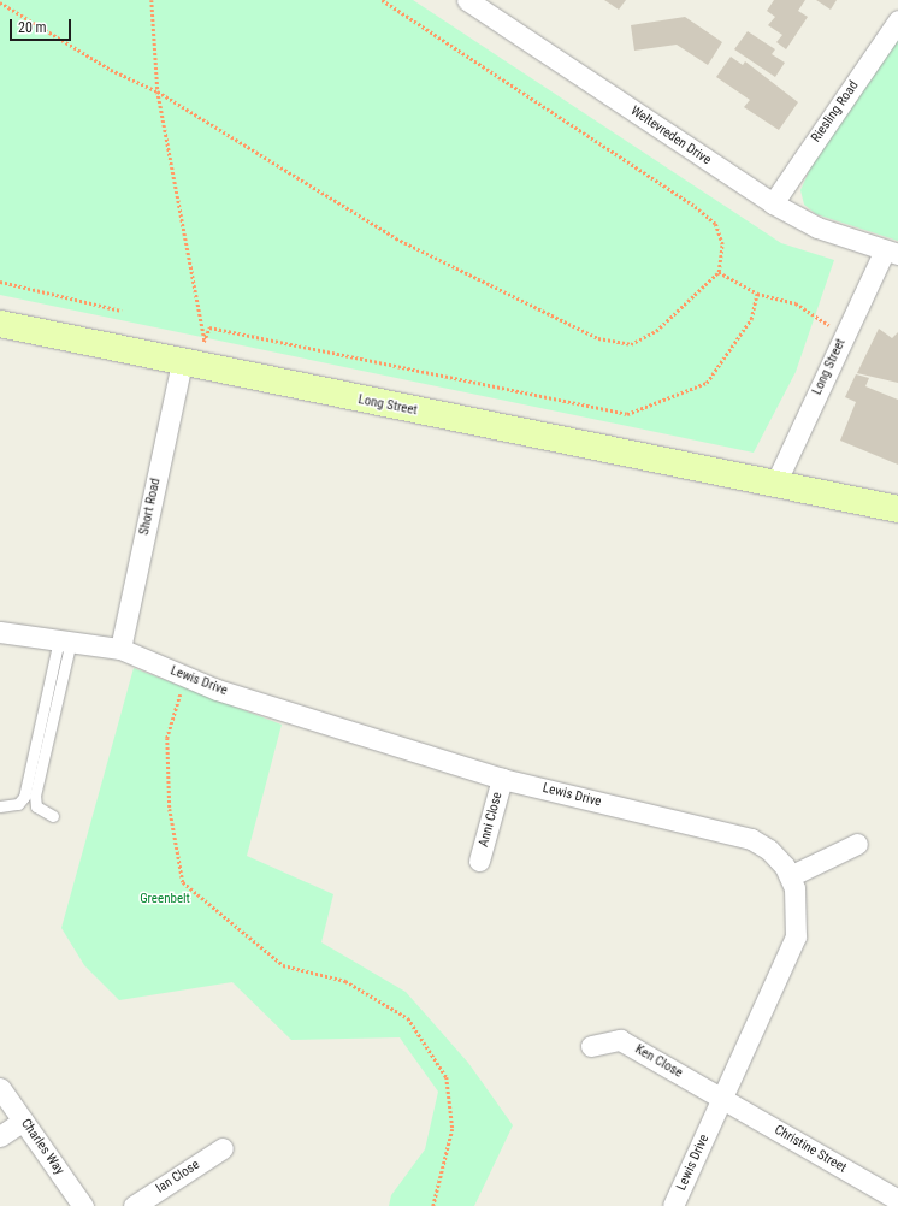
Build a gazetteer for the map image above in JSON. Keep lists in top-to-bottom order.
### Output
{
  "streets": {
    "street": [
      "Riesling Road",
      "Weltevreden Drive",
      "Long Street",
      "Short Road",
      "Lewis Drive",
      "Anni Close",
      "Ken Close",
      "Charles Way",
      "Christine Street",
      "Ian Close"
    ]
  },
  "crossings": [
    ["Riesling Road", "Weltevreden Drive"],
    ["Weltevreden Drive", "Long Street"],
    ["Long Street", "Short Road"],
    ["Short Road", "Lewis Drive"],
    ["Lewis Drive", "Anni Close"],
    ["Lewis Drive", "Ken Close"],
    ["Lewis Drive", "Christine Street"],
    ["Ken Close", "Christine Street"]
  ],
  "parks": ["Greenbelt"],
  "scale_bar": "20 m"
}
